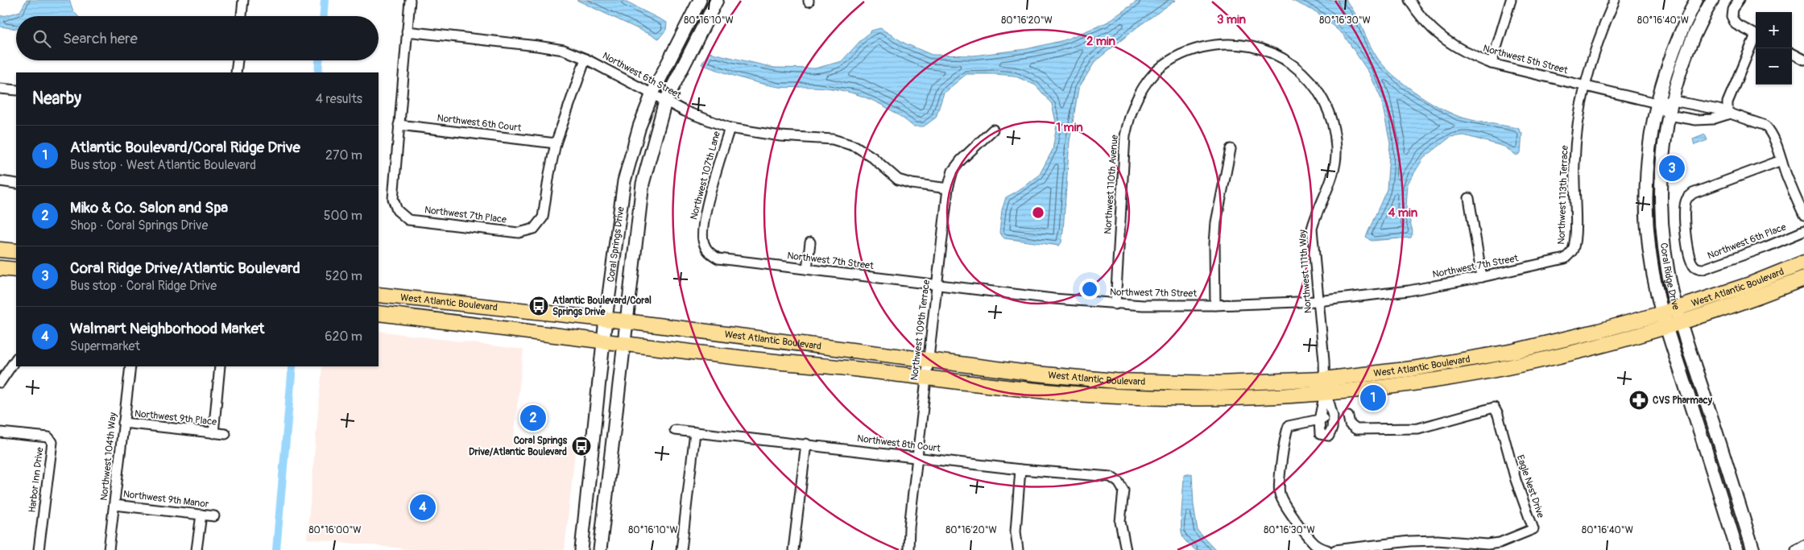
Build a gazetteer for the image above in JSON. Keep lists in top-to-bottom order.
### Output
{
  "streets": {
    "main road": ["Coral Springs Drive", "Coral Ridge Drive", "West Atlantic Boulevard"],
    "street": [
      "Northwest 5th Street",
      "Northwest 6th Street",
      "Northwest 6th Court",
      "Northwest 107th Lane",
      "Northwest 110th Avenue",
      "Northwest 113th Terrace",
      "Northwest 7th Place",
      "Northwest 6th Place",
      "Northwest 7th Street",
      "Northwest 111th Way",
      "Northwest 109th Terrace",
      "Northwest 9th Place",
      "Northwest 8th Court",
      "Northwest 104th Way",
      "Harbor Inn Drive",
      "Eagle Nest Drive",
      "Northwest 9th Manor"
    ]
  },
  "crossings": [
    ["Northwest 5th Street", "Northwest 113th Terrace"],
    ["Northwest 5th Street", "Northwest 6th Place"],
    ["Northwest 5th Street", "Coral Ridge Drive"],
    ["Northwest 6th Street", "Northwest 107th Lane"],
    ["Northwest 6th Street", "Coral Springs Drive"],
    ["Northwest 6th Street", "Northwest 109th Terrace"],
    ["Northwest 6th Court", "Northwest 7th Place"],
    ["Northwest 107th Lane", "Northwest 7th Street"],
    ["Northwest 110th Avenue", "Northwest 7th Street"],
    ["Northwest 110th Avenue", "Northwest 111th Way"],
    ["Northwest 113th Terrace", "Northwest 7th Street"],
    ["Coral Springs Drive", "West Atlantic Boulevard"],
    ["Northwest 7th Street", "Northwest 111th Way"],
    ["Northwest 7th Street", "Northwest 109th Terrace"],
    ["Northwest 111th Way", "West Atlantic Boulevard"],
    ["Coral Ridge Drive", "West Atlantic Boulevard"],
    ["West Atlantic Boulevard", "Northwest 109th Terrace"],
    ["Northwest 109th Terrace", "Northwest 8th Court"],
    ["Northwest 9th Place", "Northwest 104th Way"],
    ["Northwest 104th Way", "Northwest 9th Manor"]
  ],
  "places": {
    "bus stop": ["Atlantic Boulevard/Coral Springs Drive", "Coral Springs Drive/Atlantic Boulevard"],
    "pharmacy": ["CVS Pharmacy"]
  },
  "page": {
    "map_buttons": ["+", "−"],
    "search": "Search here",
    "heading": ["Nearby", "4 results"],
    "list": [
      {
        "mark": "1",
        "name": "Atlantic Boulevard/Coral Ridge Drive",
        "note": "Bus stop · West Atlantic Boulevard",
        "value": "270 m"
      },
      {
        "mark": "2",
        "name": "Miko & Co. Salon and Spa",
        "note": "Shop · Coral Springs Drive",
        "value": "500 m"
      },
      {
        "mark": "3",
        "name": "Coral Ridge Drive/Atlantic Boulevard",
        "note": "Bus stop · Coral Ridge Drive",
        "value": "520 m"
      },
      {
        "mark": "4",
        "name": "Walmart Neighborhood Market",
        "note": "Supermarket",
        "value": "620 m"
      }
    ],
    "pins": [
      "3",
      "1",
      "2",
      "4"
    ]
  },
  "coordinates": [
    "80°16'10\"W",
    "80°16'20\"W",
    "80°16'30\"W",
    "80°16'40\"W",
    "80°16'00\"W"
  ],
  "rings": [
    "3 min",
    "2 min",
    "1 min",
    "4 min"
  ]
}
